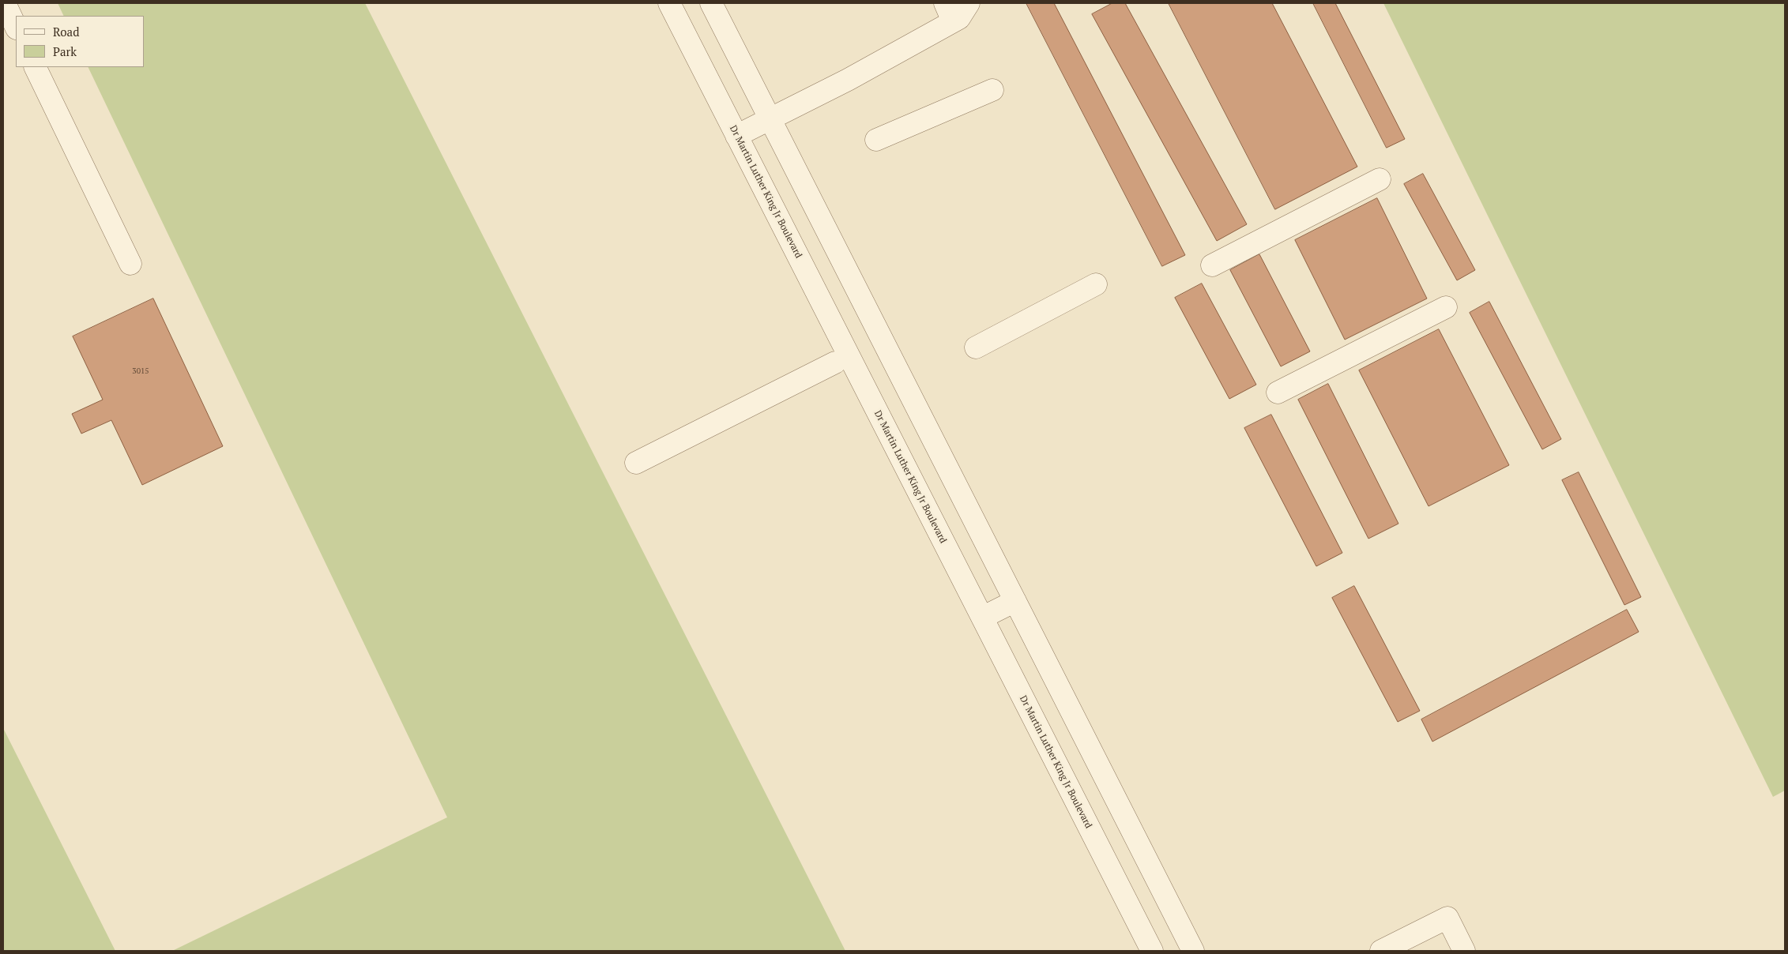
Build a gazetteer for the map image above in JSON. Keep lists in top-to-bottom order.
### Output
{
  "streets": {
    "street": ["Dr Martin Luther King Jr Boulevard"]
  },
  "house_numbers": ["3015"],
  "legend": ["Road", "Park"]
}
